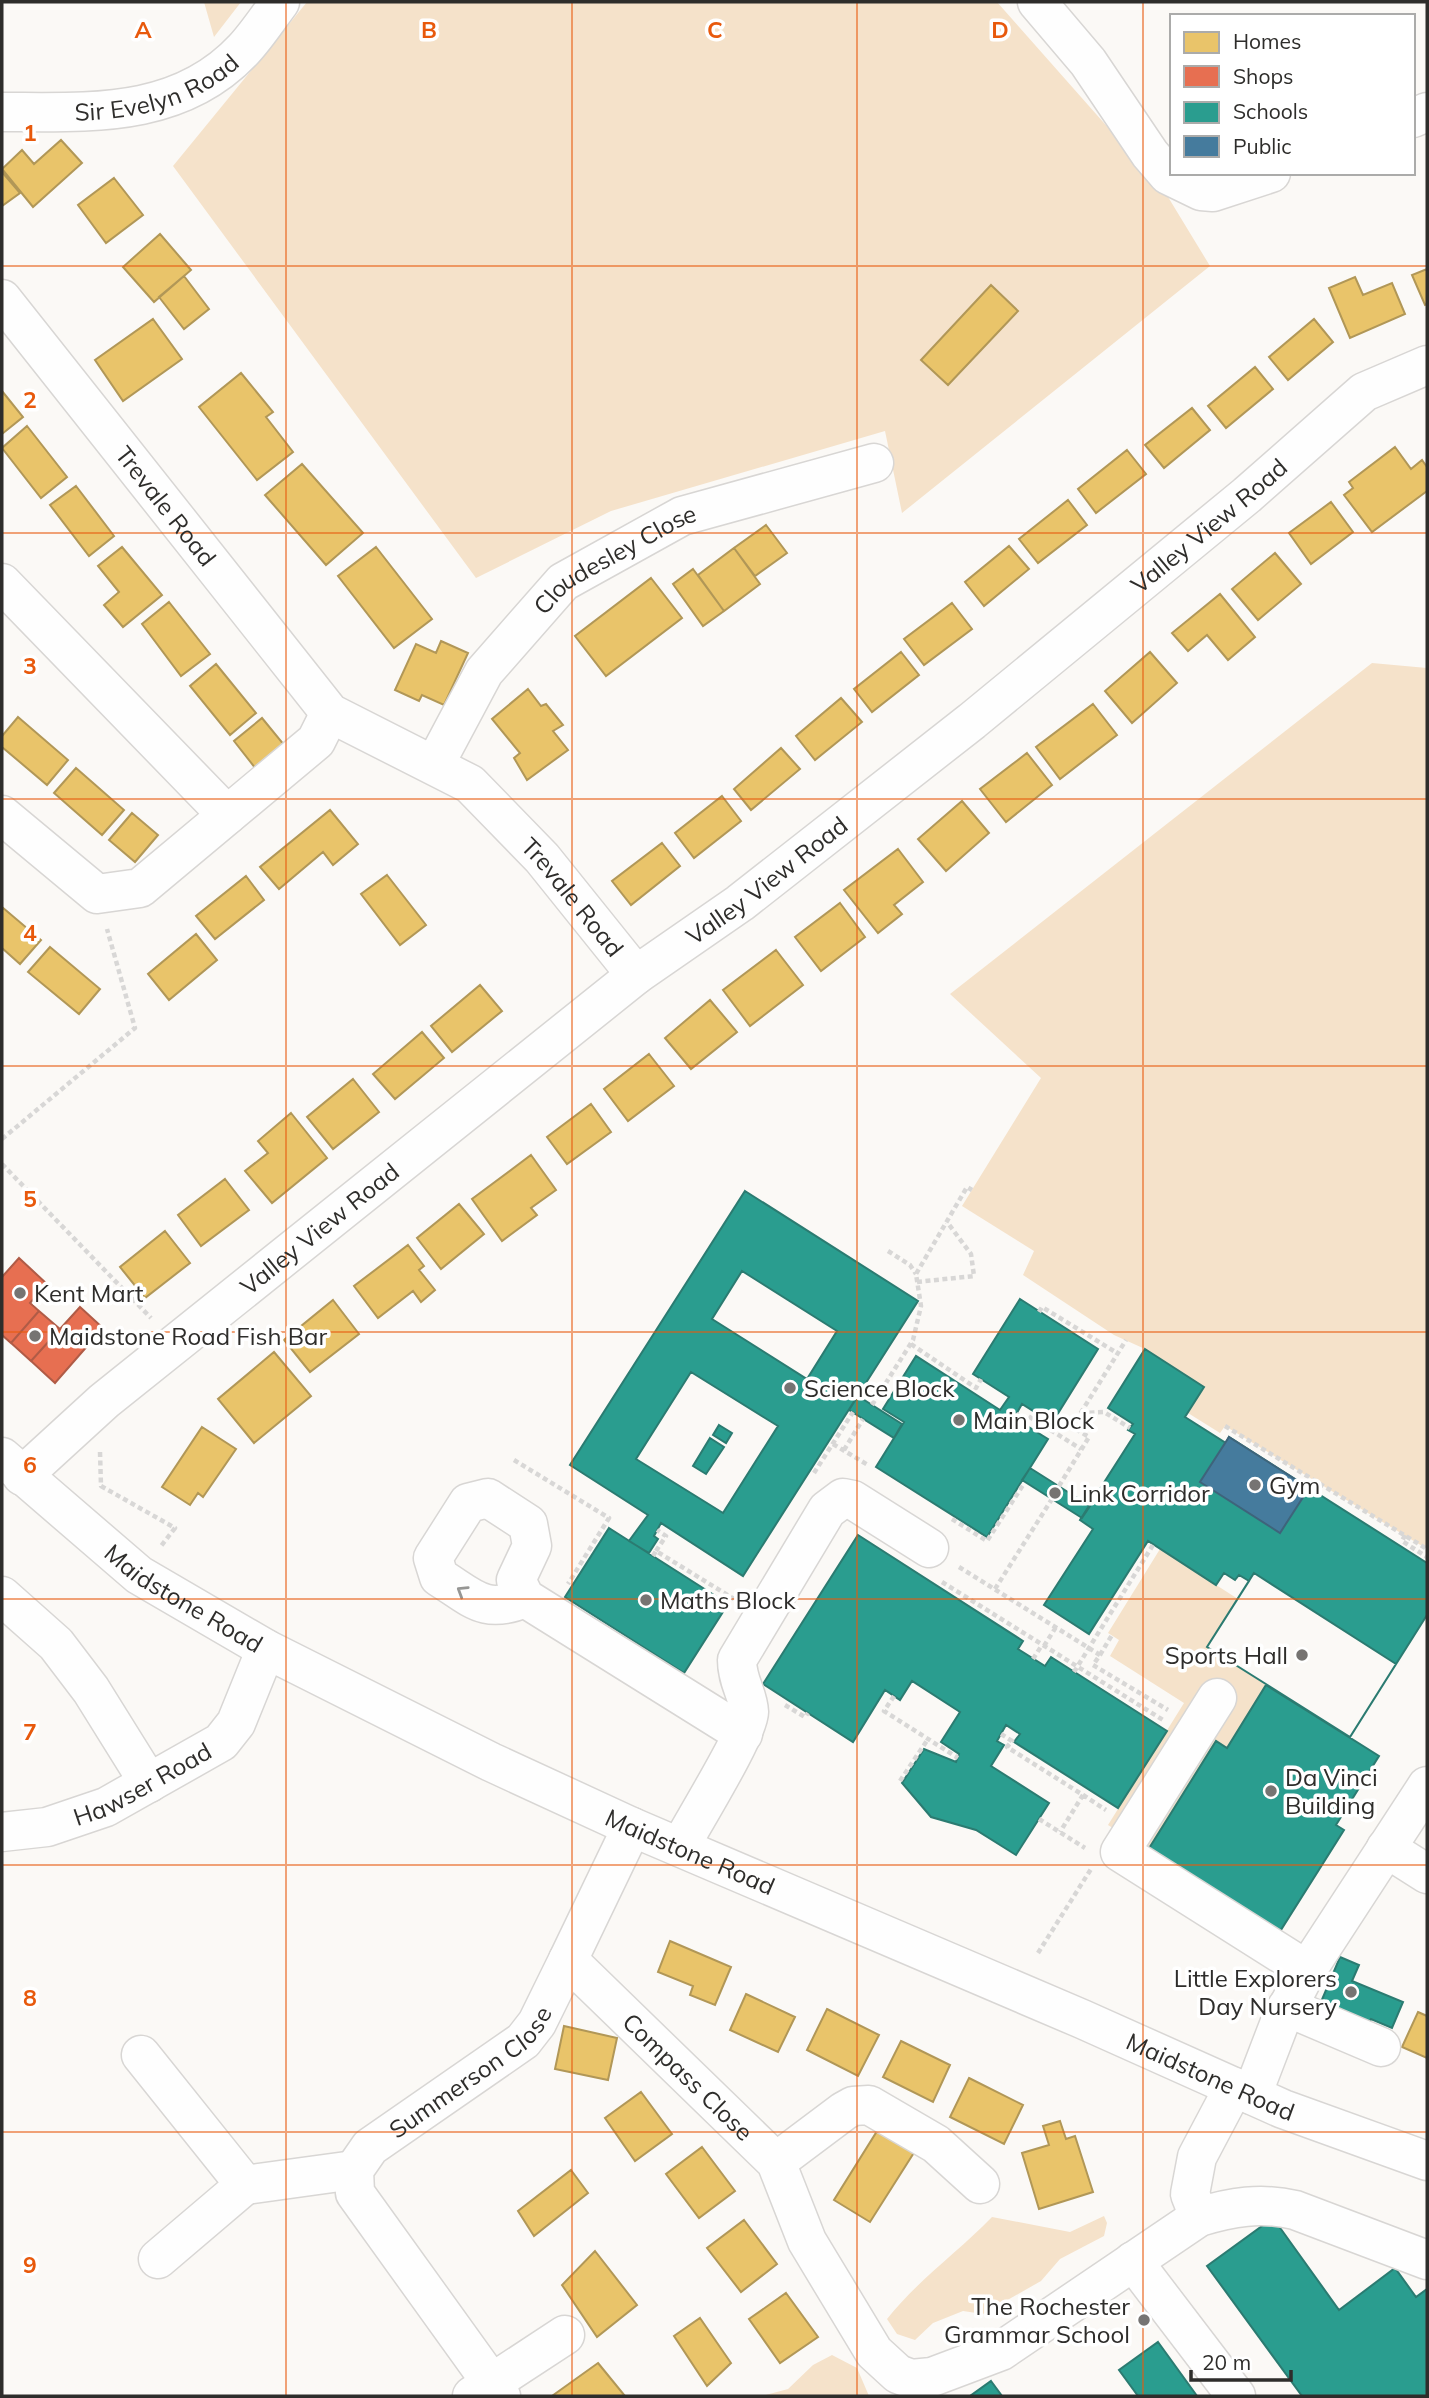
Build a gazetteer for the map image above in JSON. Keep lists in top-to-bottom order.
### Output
{
  "streets": {
    "street": [
      "Sir Evelyn Road",
      "Trevale Road",
      "Valley View Road",
      "Cloudesley Close",
      "Maidstone Road",
      "Hawser Road",
      "Summerson Close",
      "Compass Close"
    ]
  },
  "crossings": [
    ["Trevale Road", "Valley View Road"],
    ["Trevale Road", "Cloudesley Close"],
    ["Valley View Road", "Maidstone Road"],
    ["Maidstone Road", "Hawser Road"],
    ["Summerson Close", "Compass Close"]
  ],
  "places": [
    "Kent Mart",
    "Maidstone Road Fish Bar",
    "Science Block",
    "Main Block",
    "Gym",
    "Link Corridor",
    "Maths Block",
    "Sports Hall",
    "Da Vinci Building",
    "Little Explorers Day Nursery",
    "The Rochester Grammar School"
  ],
  "legend": [
    "Homes",
    "Shops",
    "Schools",
    "Public"
  ],
  "scale_bar": "20 m",
  "grid": {
    "columns": [
      "A",
      "B",
      "C",
      "D"
    ],
    "rows": [
      "1",
      "2",
      "3",
      "4",
      "5",
      "6",
      "7",
      "8",
      "9"
    ]
  }
}
